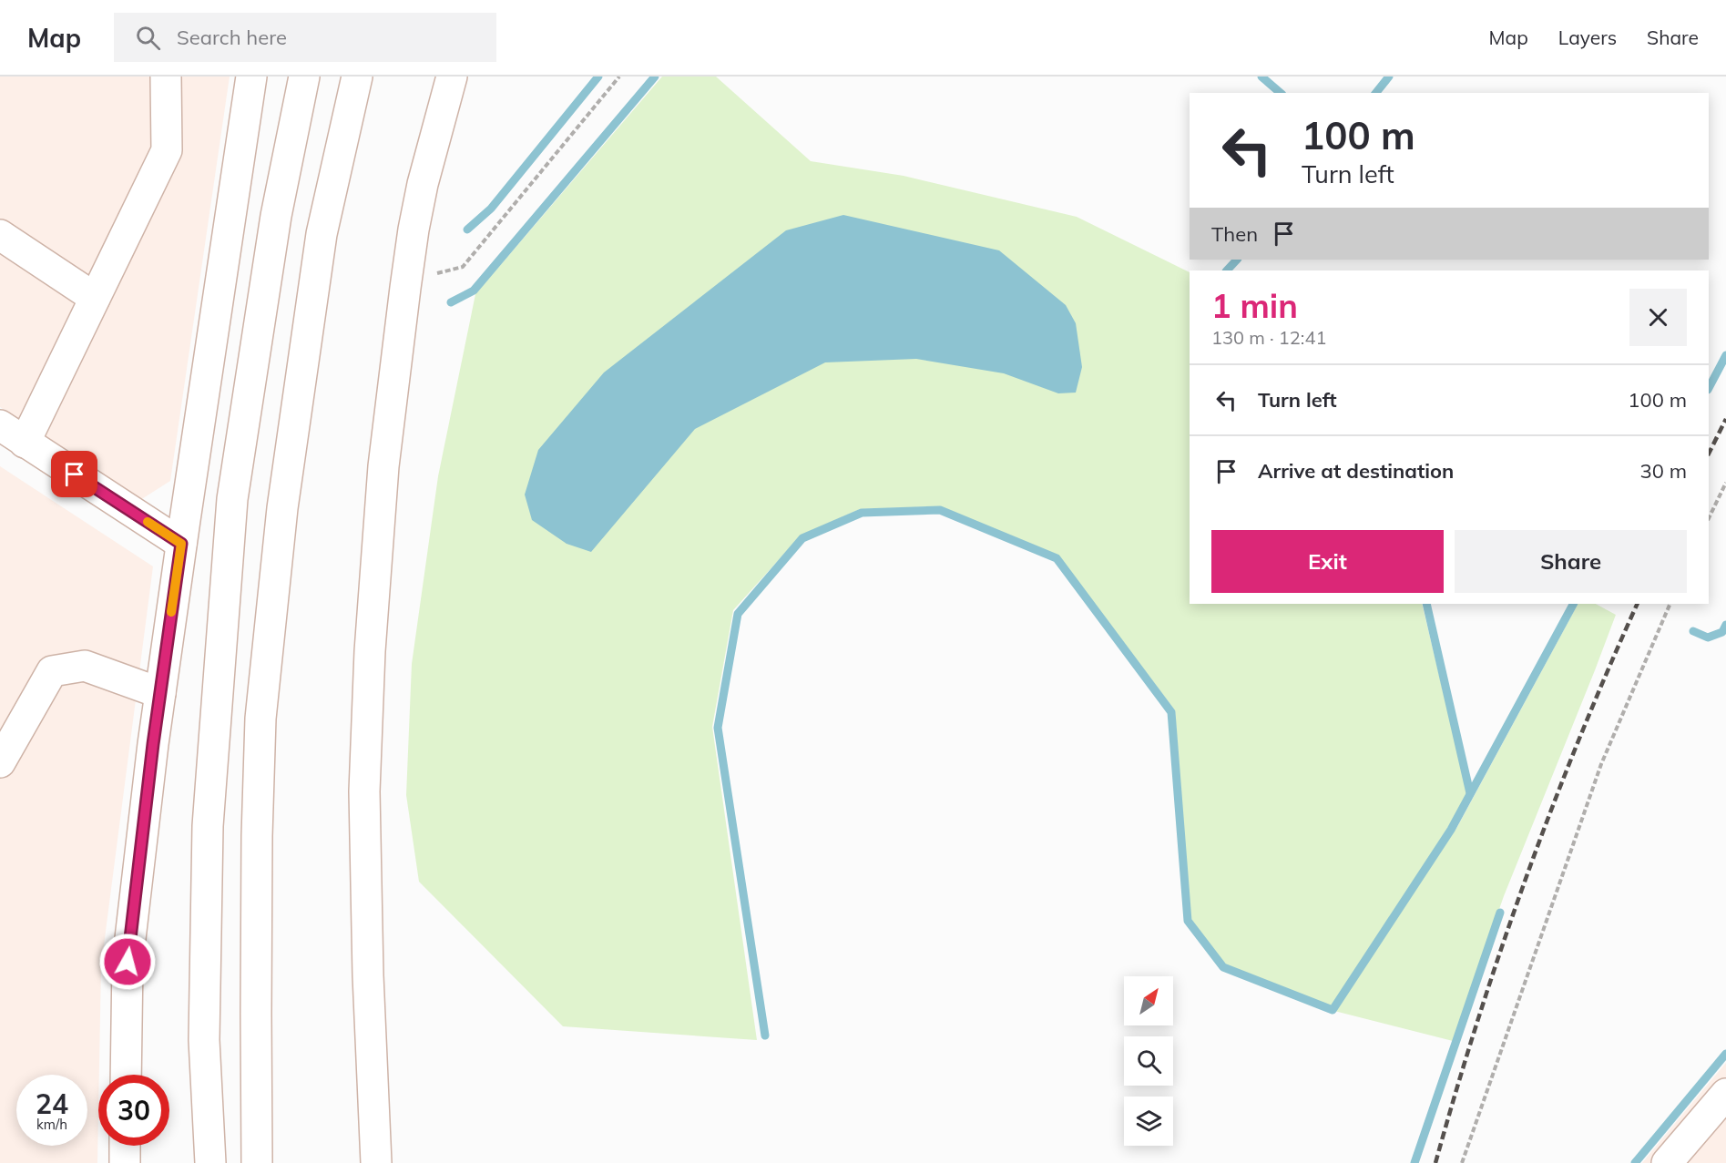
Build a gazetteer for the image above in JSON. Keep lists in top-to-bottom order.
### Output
{
  "north": "top right",
  "page": {
    "header": "Map",
    "search": "Search here",
    "nav": ["Map", "Layers", "Share"],
    "turn": ["100 m", "Turn left"],
    "then": "Then",
    "heading": ["1 min", "130 m · 12:41"],
    "list": [
      {
        "name": "Turn left",
        "value": "100 m"
      },
      {
        "name": "Arrive at destination",
        "value": "30 m"
      }
    ],
    "buttons": ["Exit", "Share"],
    "speed": "24 km/h",
    "limit": "30"
  }
}
